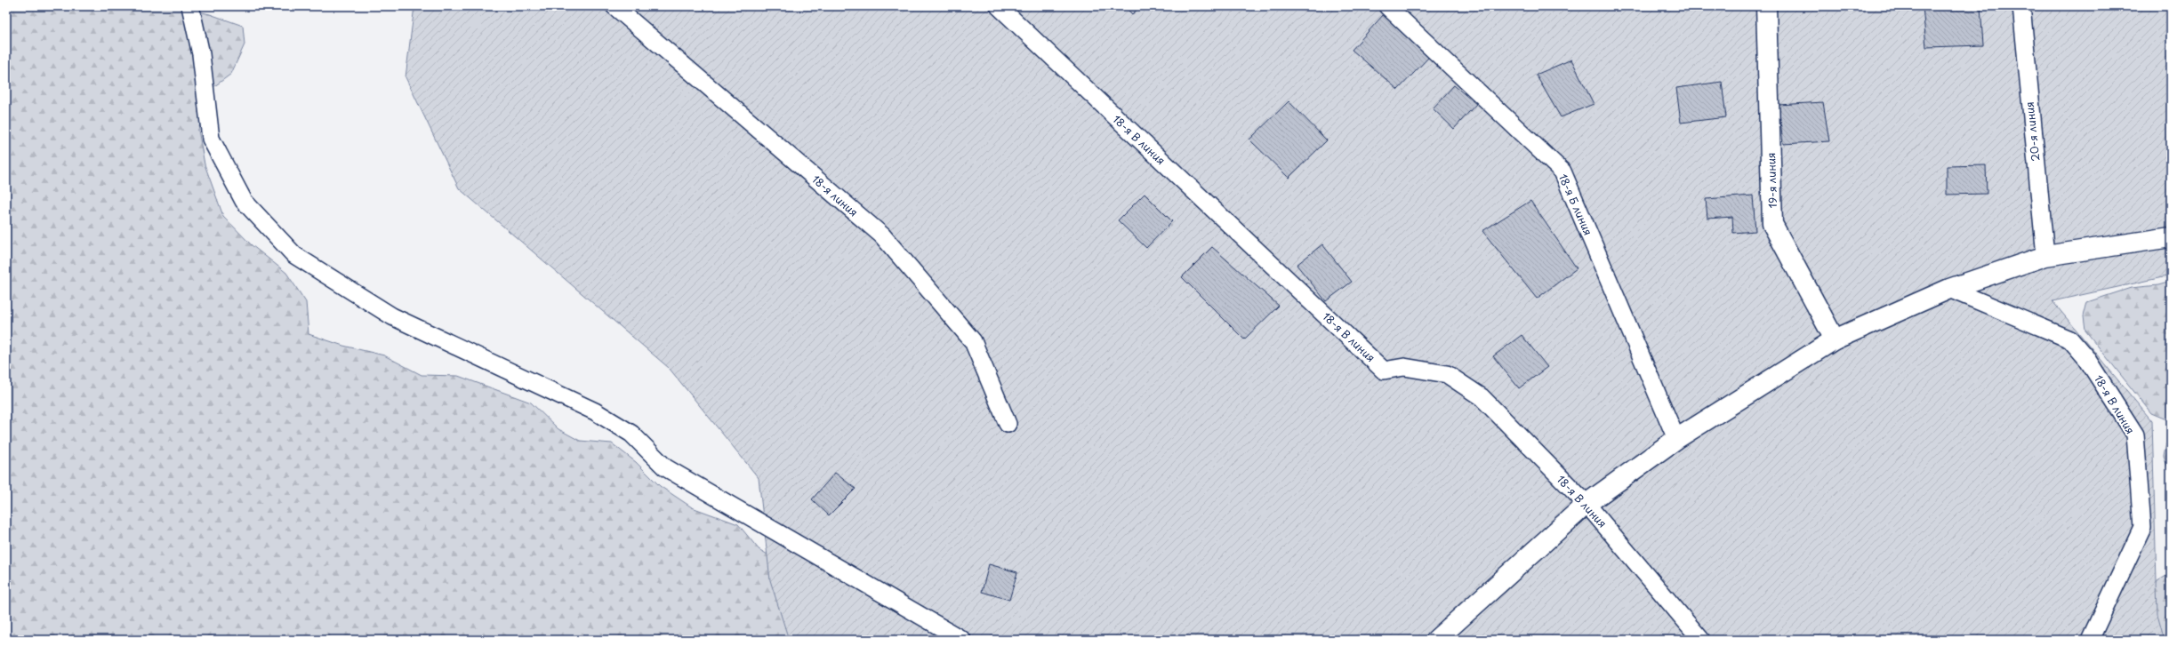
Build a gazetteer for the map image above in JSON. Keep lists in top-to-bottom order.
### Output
{
  "streets": {
    "street": ["19-я линия"],
    "lane": [
      "20-я линия",
      "18-я В линия",
      "18-я линия",
      "18-я Б линия"
    ]
  }
}
